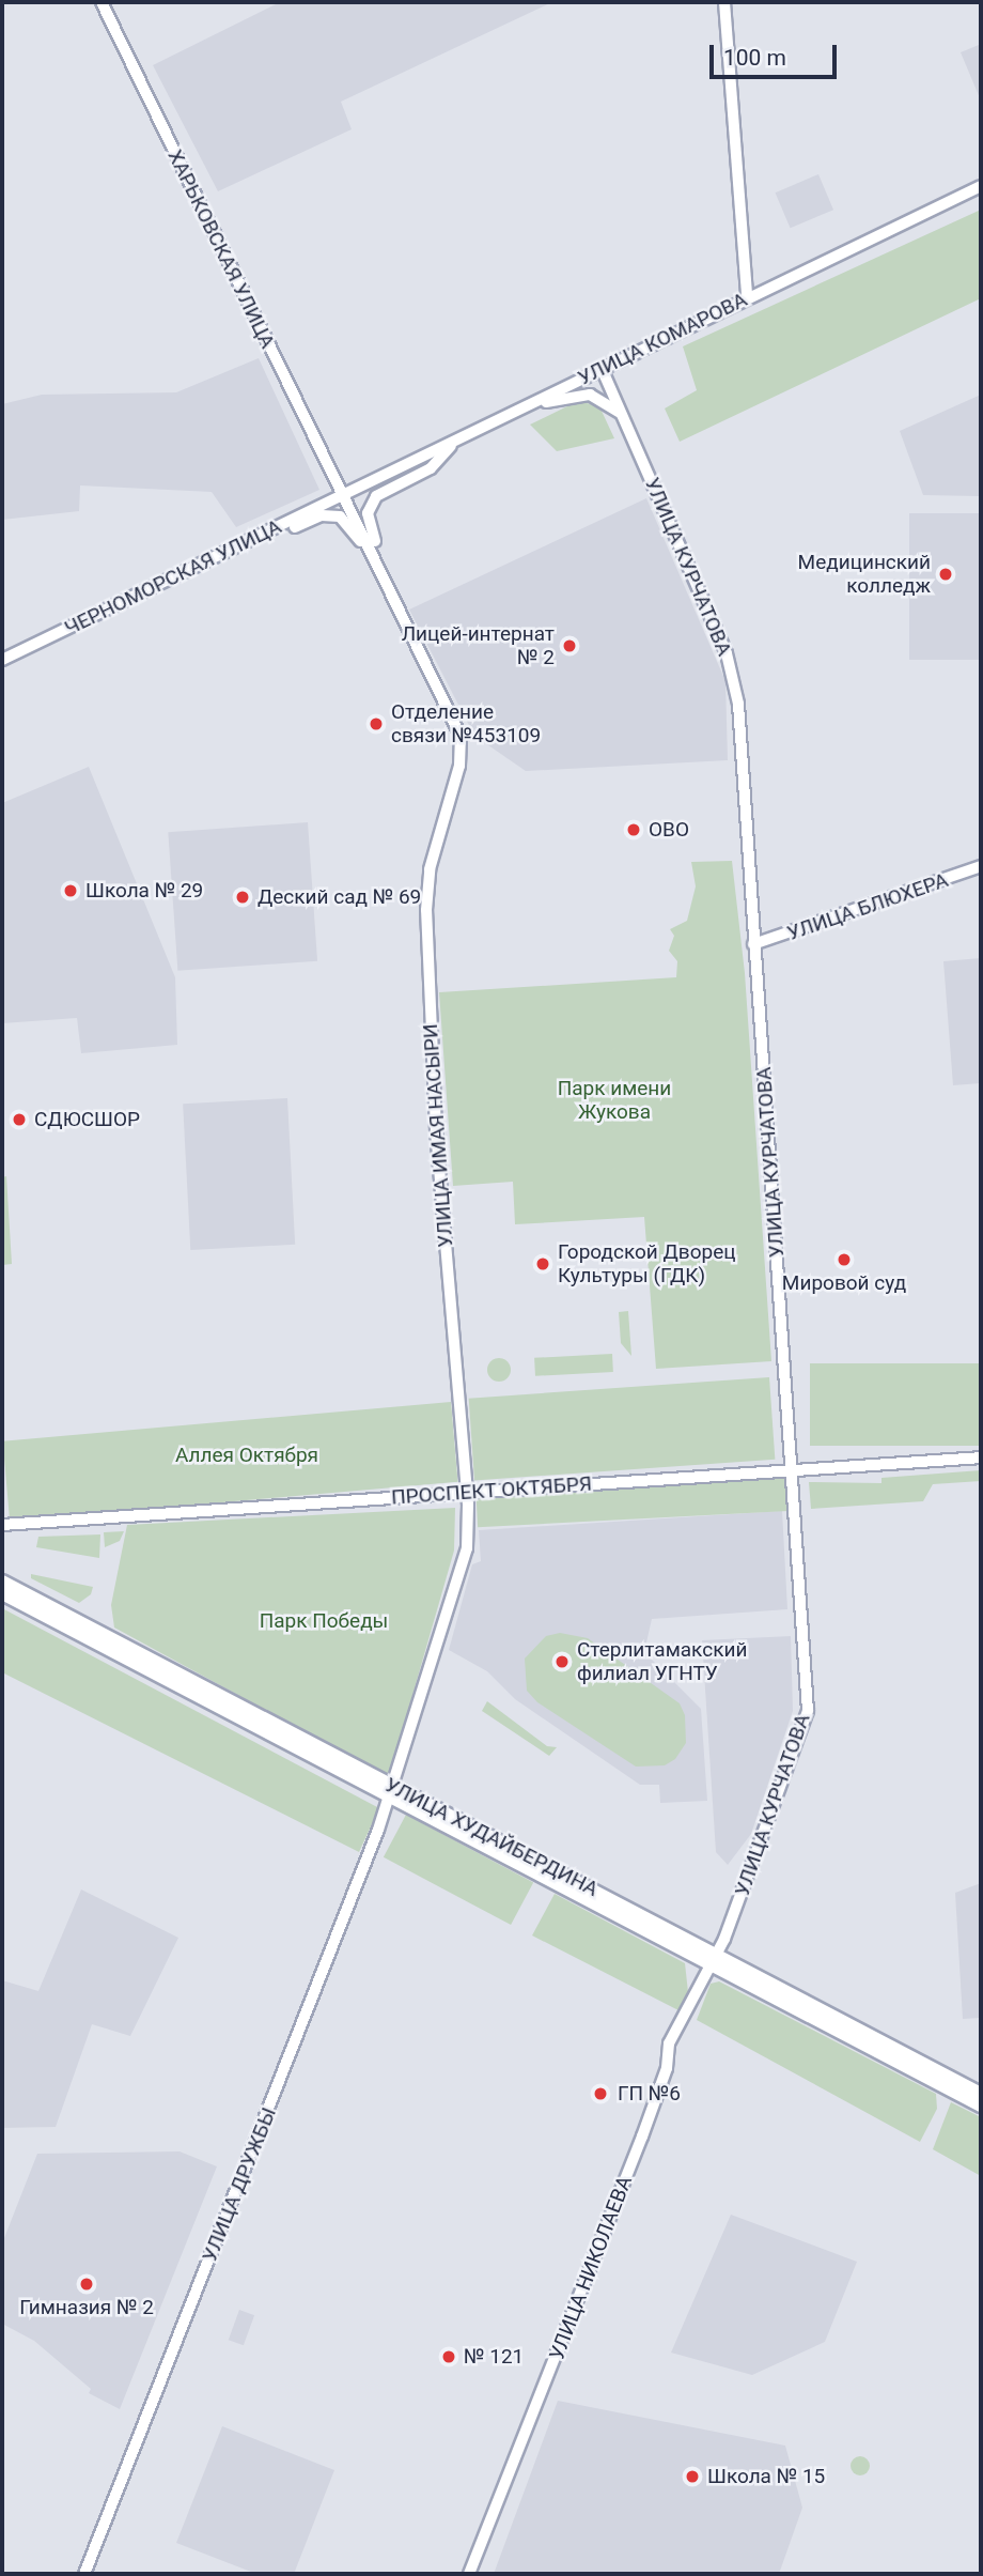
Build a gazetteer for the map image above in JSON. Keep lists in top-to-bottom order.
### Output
{
  "streets": {
    "main road": [
      "ХАРЬКОВСКАЯ УЛИЦА",
      "УЛИЦА КОМАРОВА",
      "УЛИЦА КУРЧАТОВА",
      "ЧЕРНОМОРСКАЯ УЛИЦА",
      "УЛИЦА БЛЮХЕРА",
      "УЛИЦА ИМАЯ НАСЫРИ",
      "ПРОСПЕКТ ОКТЯБРЯ",
      "УЛИЦА ХУДАЙБЕРДИНА",
      "УЛИЦА ДРУЖБЫ",
      "УЛИЦА НИКОЛАЕВА"
    ]
  },
  "crossings": [
    ["ХАРЬКОВСКАЯ УЛИЦА", "УЛИЦА КОМАРОВА"],
    ["ХАРЬКОВСКАЯ УЛИЦА", "ЧЕРНОМОРСКАЯ УЛИЦА"],
    ["ХАРЬКОВСКАЯ УЛИЦА", "УЛИЦА ИМАЯ НАСЫРИ"],
    ["УЛИЦА КОМАРОВА", "УЛИЦА КУРЧАТОВА"],
    ["УЛИЦА КОМАРОВА", "ЧЕРНОМОРСКАЯ УЛИЦА"],
    ["УЛИЦА КОМАРОВА", "УЛИЦА ИМАЯ НАСЫРИ"],
    ["УЛИЦА КУРЧАТОВА", "УЛИЦА БЛЮХЕРА"],
    ["УЛИЦА КУРЧАТОВА", "ПРОСПЕКТ ОКТЯБРЯ"],
    ["УЛИЦА КУРЧАТОВА", "УЛИЦА ХУДАЙБЕРДИНА"],
    ["УЛИЦА КУРЧАТОВА", "УЛИЦА НИКОЛАЕВА"],
    ["ЧЕРНОМОРСКАЯ УЛИЦА", "УЛИЦА ИМАЯ НАСЫРИ"],
    ["УЛИЦА ИМАЯ НАСЫРИ", "ПРОСПЕКТ ОКТЯБРЯ"],
    ["УЛИЦА ИМАЯ НАСЫРИ", "УЛИЦА ХУДАЙБЕРДИНА"],
    ["УЛИЦА ИМАЯ НАСЫРИ", "УЛИЦА ДРУЖБЫ"],
    ["УЛИЦА ХУДАЙБЕРДИНА", "УЛИЦА ДРУЖБЫ"],
    ["УЛИЦА ХУДАЙБЕРДИНА", "УЛИЦА НИКОЛАЕВА"]
  ],
  "parks": ["Парк имени Жукова", "Аллея Октября", "Парк Победы"],
  "places": [
    "Медицинский колледж",
    "Лицей-интернат № 2",
    "Отделение связи №453109",
    "ОВО",
    "Школа № 29",
    "Деский сад № 69",
    "СДЮСШОР",
    "Мировой суд",
    "Городской Дворец Культуры (ГДК)",
    "Стерлитамакский филиал УГНТУ",
    "ГП №6",
    "Гимназия № 2",
    "№ 121",
    "Школа № 15"
  ],
  "scale_bar": "100 m"
}
